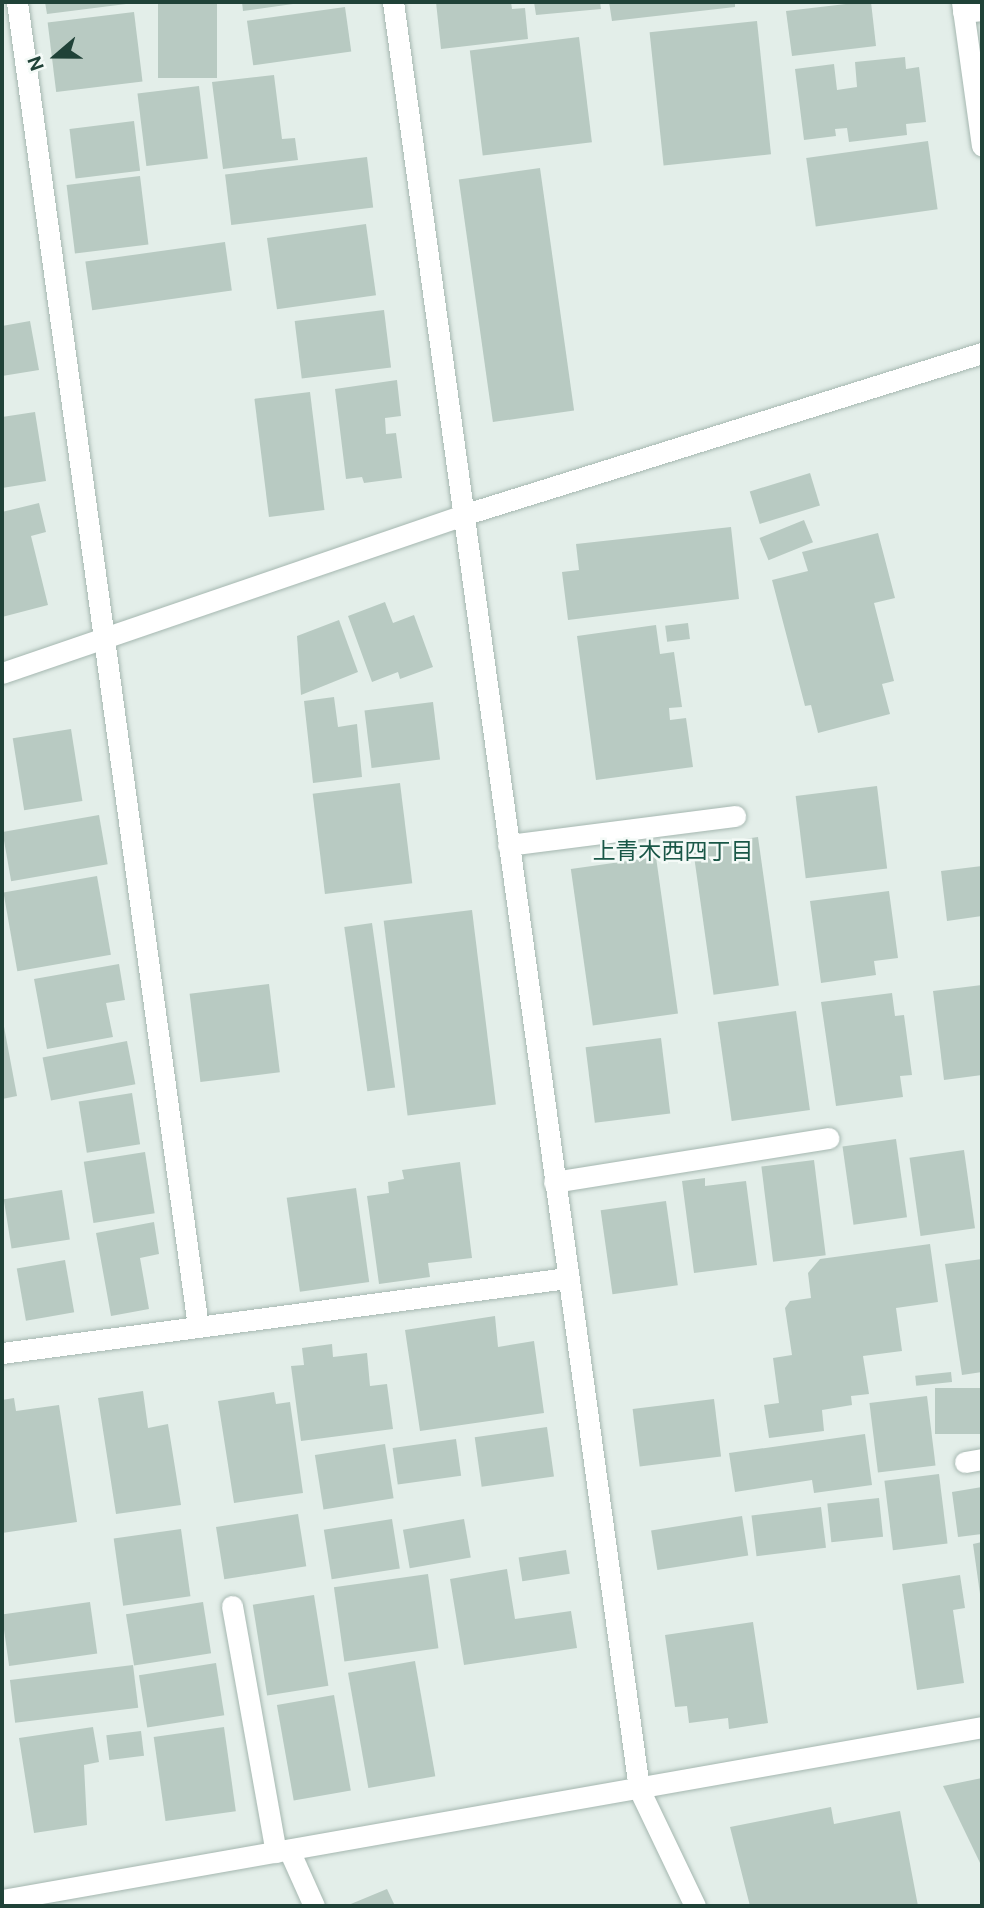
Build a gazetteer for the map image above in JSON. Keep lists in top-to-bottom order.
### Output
{
  "districts": ["上青木西四丁目"],
  "north": "left"
}
